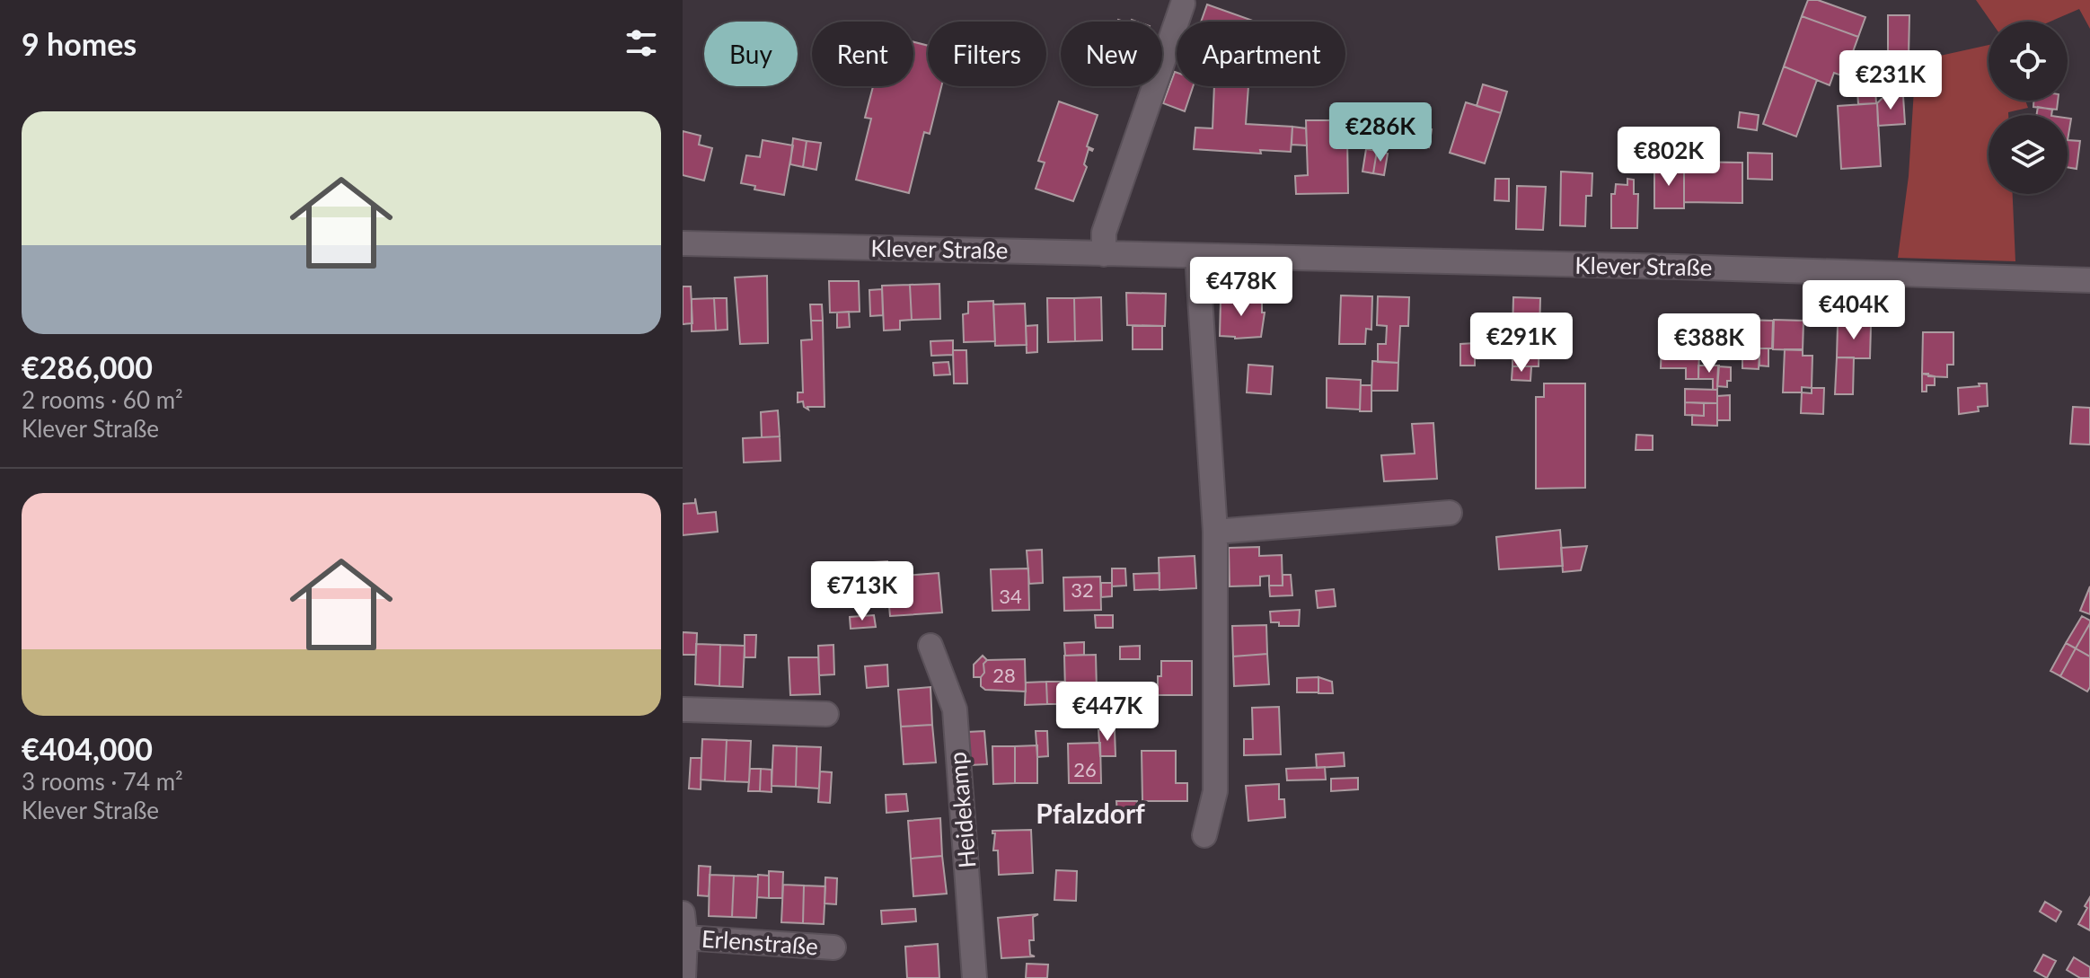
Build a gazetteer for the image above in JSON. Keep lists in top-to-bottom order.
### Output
{
  "streets": {
    "street": ["Klever Straße", "Heidekamp", "Erlenstraße"]
  },
  "districts": ["Pfalzdorf"],
  "house_numbers": [
    "32",
    "34",
    "28",
    "26"
  ],
  "page": {
    "heading": "9 homes",
    "chip": [
      "Buy",
      "Rent",
      "Filters",
      "New",
      "Apartment"
    ],
    "price": [
      "€231K",
      "€286K",
      "€802K",
      "€478K",
      "€404K",
      "€291K",
      "€388K",
      "€713K",
      "€447K"
    ],
    "list": [
      {
        "name": "€286,000",
        "note": "2 rooms · 60 m² · Klever Straße"
      },
      {
        "name": "€404,000",
        "note": "3 rooms · 74 m² · Klever Straße"
      }
    ]
  }
}
